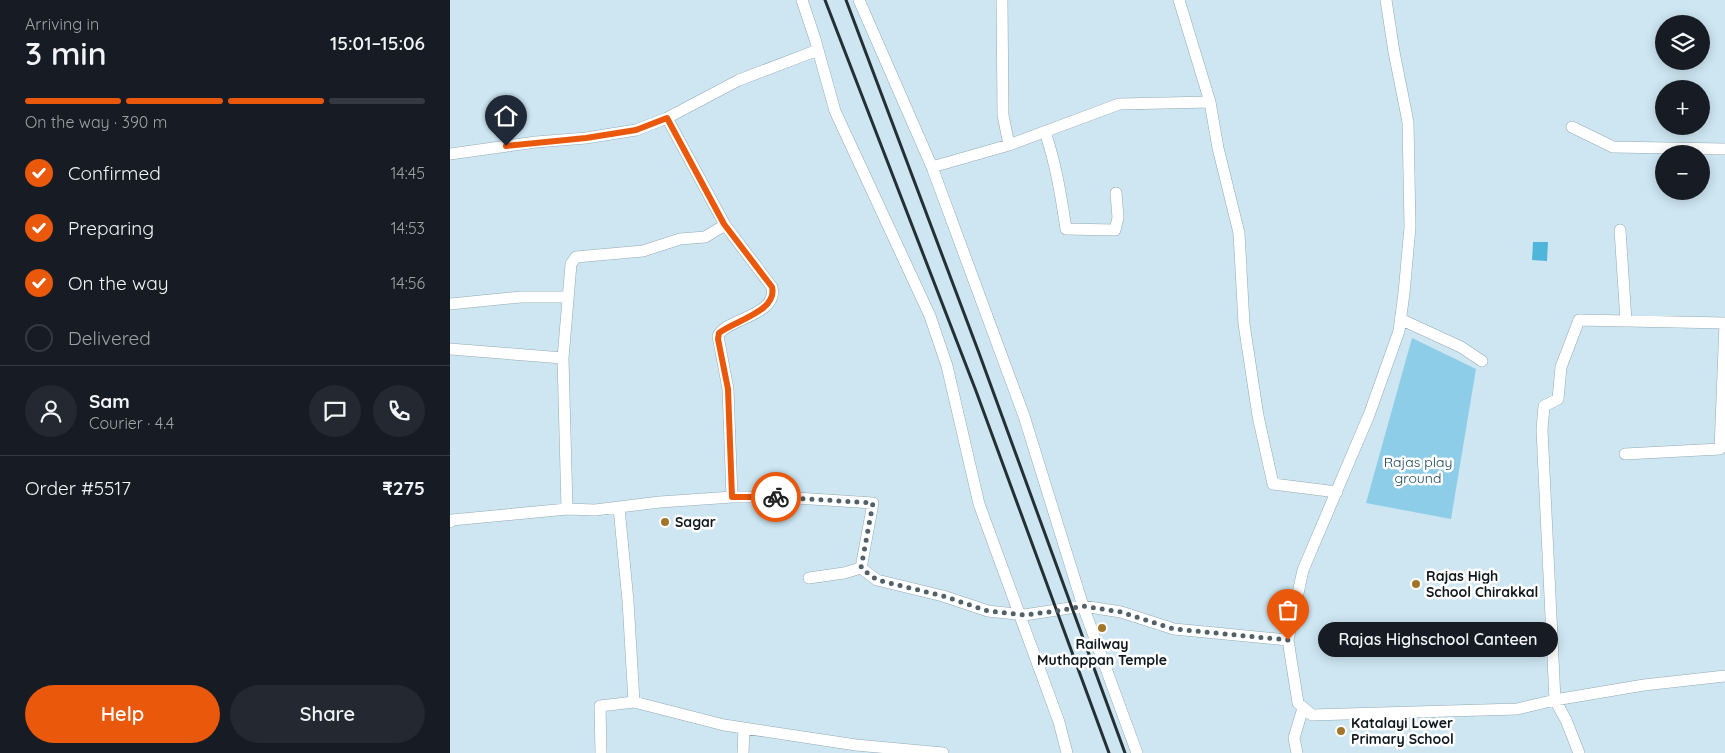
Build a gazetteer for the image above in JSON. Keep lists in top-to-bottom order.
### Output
{
  "parks": ["Rajas play ground"],
  "places": [
    "Sagar",
    "Rajas High School Chirakkal",
    "Railway Muthappan Temple",
    "Rajas Highschool Canteen",
    "Katalayi Lower Primary School"
  ],
  "page": {
    "heading": ["3 min", "Arriving in", "15:01–15:06"],
    "panel": [
      "Sam",
      "Courier · 4.4",
      "Order #5517",
      "₹275"
    ],
    "map_buttons": ["+", "−"],
    "bar": "On the way · 390 m",
    "list": [
      ["Confirmed", "14:45"],
      ["Preparing", "14:53"],
      ["On the way", "14:56"],
      "Delivered"
    ],
    "bubble": "Rajas Highschool Canteen",
    "buttons": ["Help", "Share"]
  }
}
